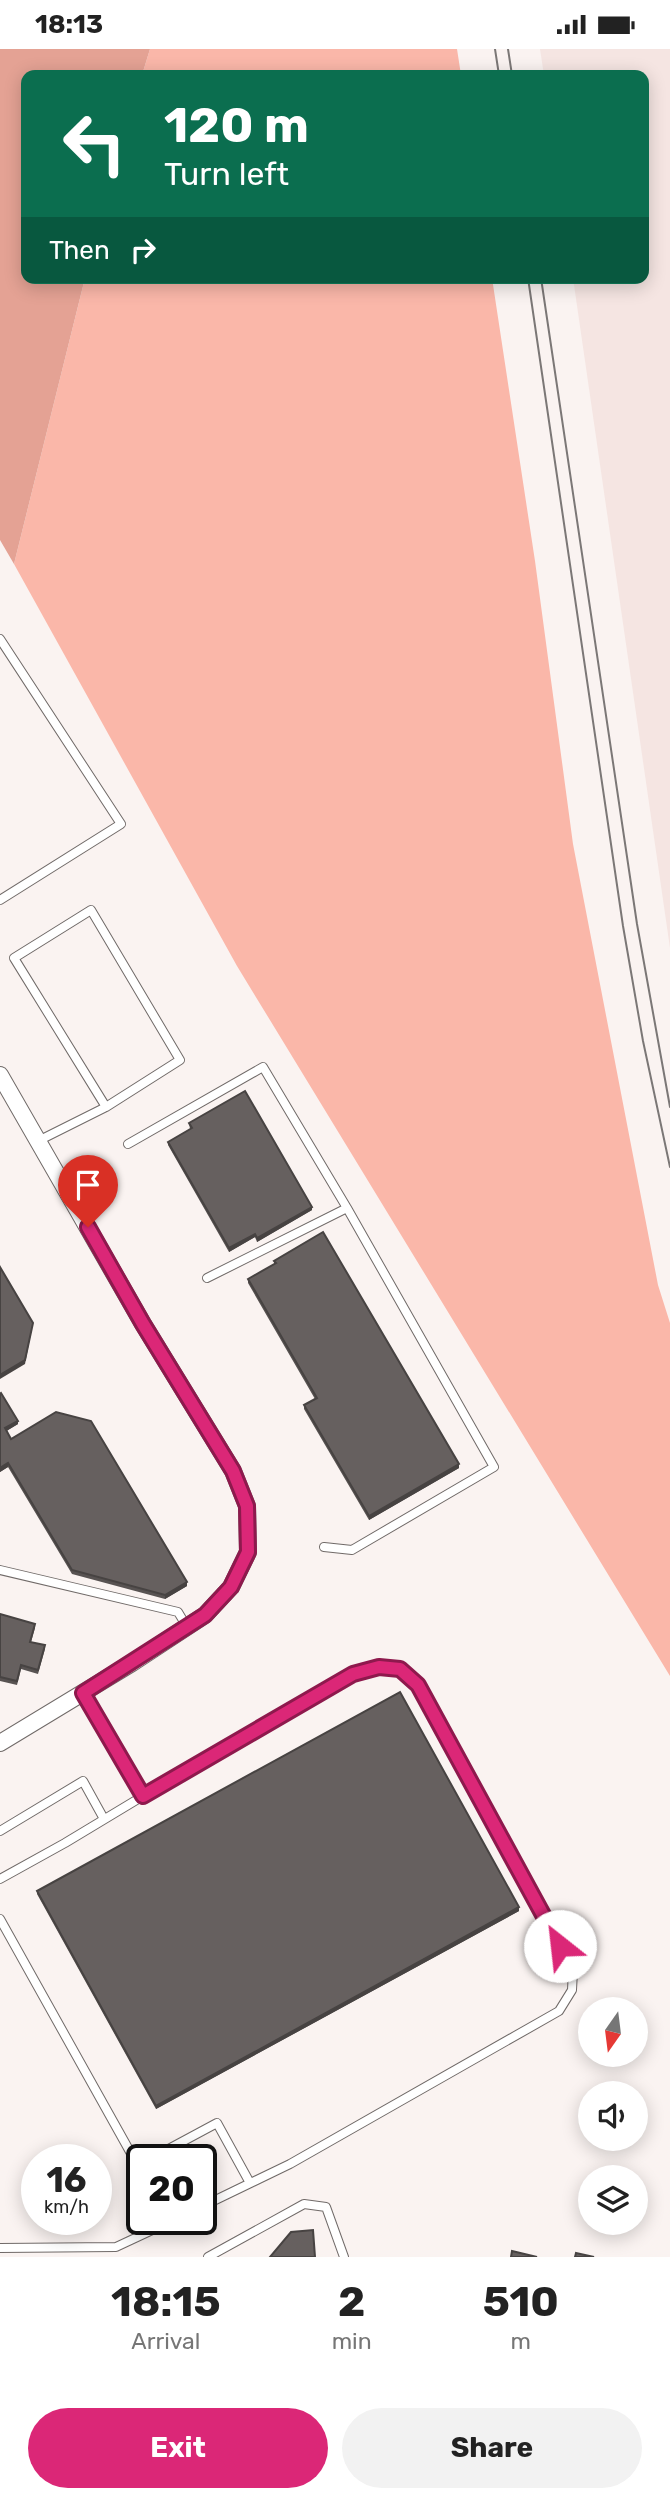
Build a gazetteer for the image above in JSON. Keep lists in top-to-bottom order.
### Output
{
  "north": "bottom",
  "page": {
    "status": "18:13",
    "turn": ["120 m", "Turn left"],
    "then": "Then",
    "speed": "16 km/h",
    "limit": "20",
    "eta": [
      "18:15",
      "Arrival",
      "2",
      "min",
      "510",
      "m"
    ],
    "buttons": ["Exit", "Share"]
  }
}
